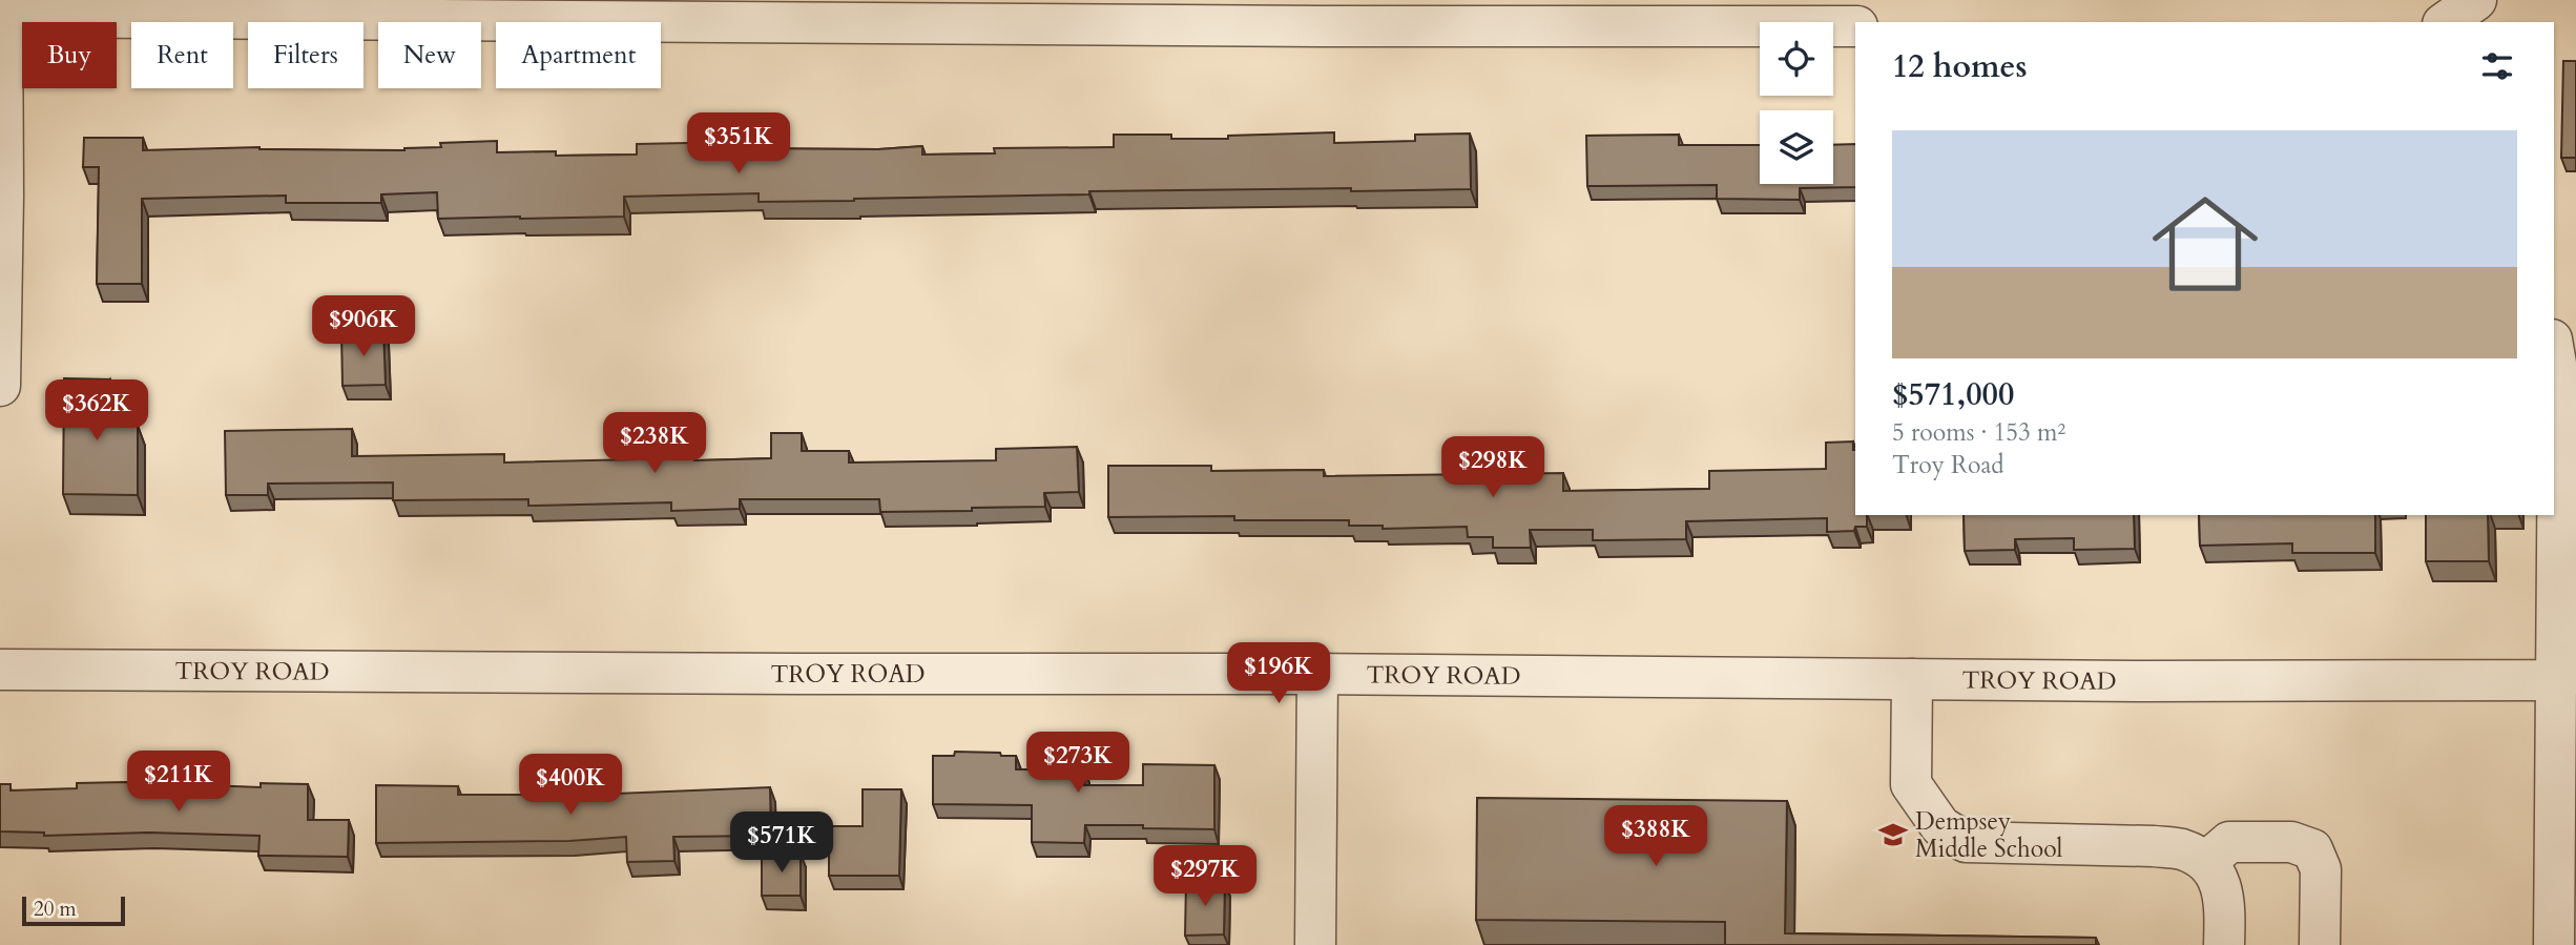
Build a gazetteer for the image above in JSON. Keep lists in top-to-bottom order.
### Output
{
  "streets": {
    "street": ["TROY ROAD"]
  },
  "places": {
    "school or university": ["Dempsey Middle School"]
  },
  "scale_bar": "20 m",
  "page": {
    "chip": [
      "Buy",
      "Rent",
      "Filters",
      "New",
      "Apartment"
    ],
    "heading": "12 homes",
    "list": [
      {
        "name": "$571,000",
        "note": "5 rooms · 153 m² · Troy Road"
      }
    ],
    "price": [
      "$351K",
      "$906K",
      "$362K",
      "$238K",
      "$298K",
      "$196K",
      "$273K",
      "$211K",
      "$400K",
      "$388K",
      "$571K",
      "$297K"
    ],
    "scale": "20 m"
  }
}
